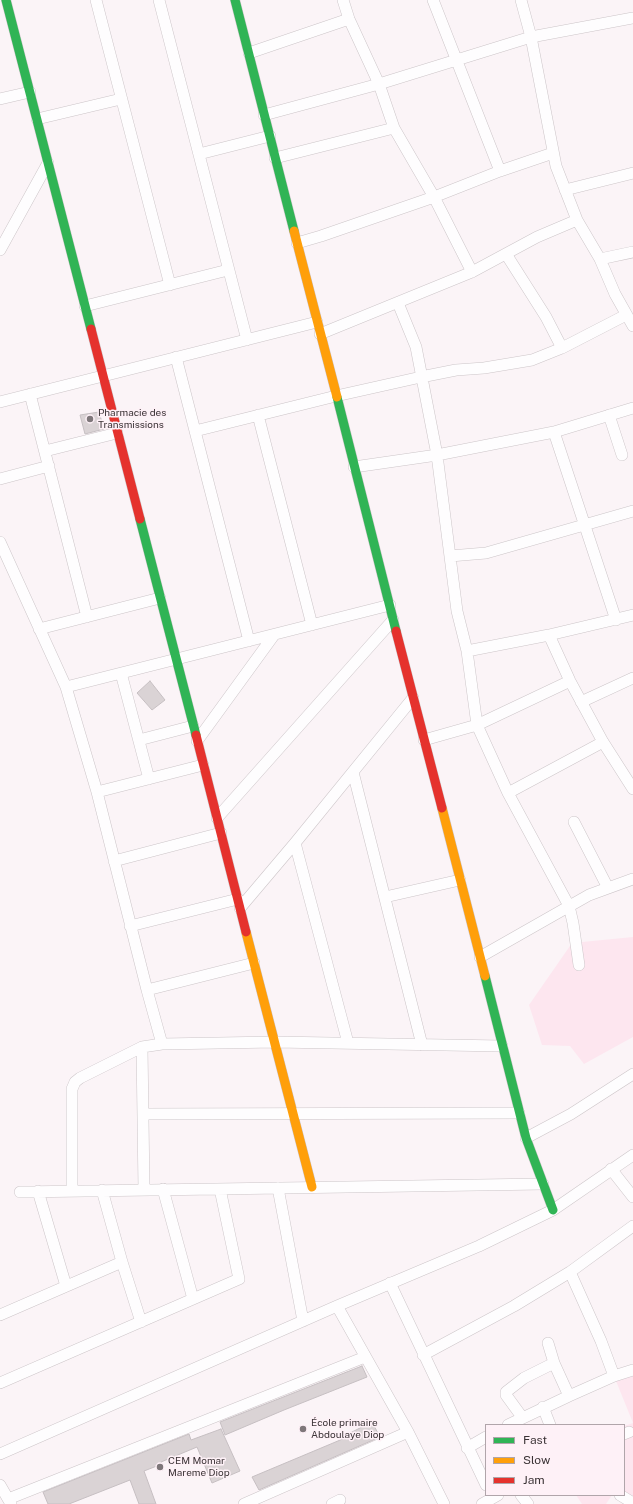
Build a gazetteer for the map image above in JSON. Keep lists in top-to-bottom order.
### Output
{
  "places": ["Pharmacie des Transmissions", "École primaire Abdoulaye Diop", "CEM Momar Mareme Diop"],
  "legend": ["Fast", "Slow", "Jam"]
}
